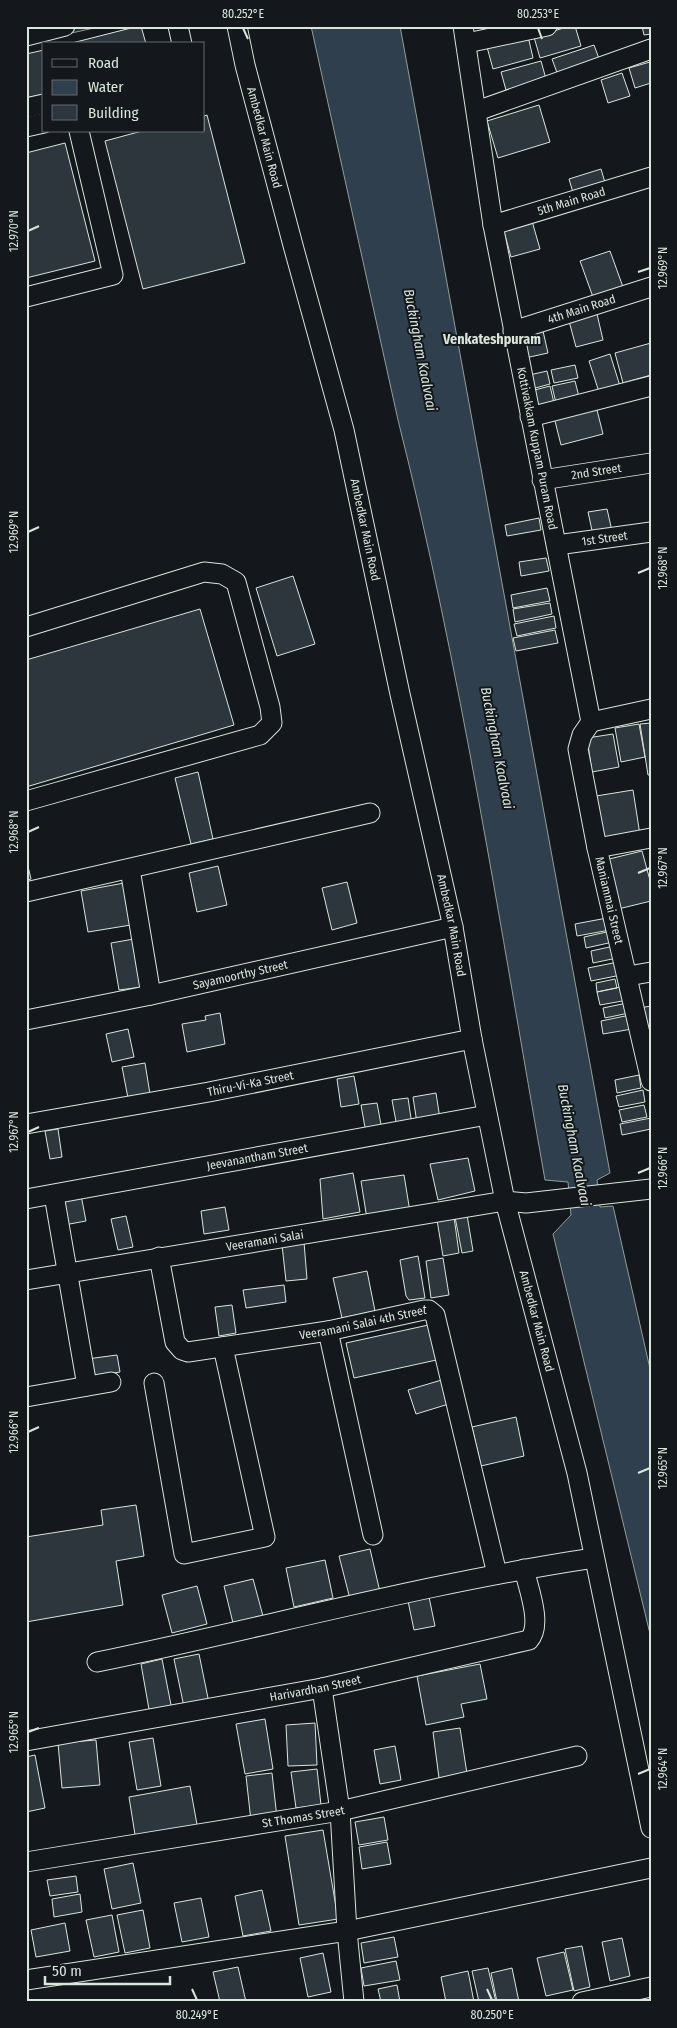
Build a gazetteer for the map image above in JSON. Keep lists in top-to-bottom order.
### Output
{
  "streets": {
    "street": [
      "Ambedkar Main Road",
      "5th Main Road",
      "4th Main Road",
      "Kottivakkam Kuppam Puram Road",
      "2nd Street",
      "1st Street",
      "Maniammai Street",
      "Sayamoorthy Street",
      "Thiru-Vi-Ka Street",
      "Jeevanantham Street",
      "Veeramani Salai",
      "Veeramani Salai 4th Street",
      "Harivardhan Street",
      "St Thomas Street"
    ]
  },
  "crossings": [
    ["Ambedkar Main Road", "Sayamoorthy Street"],
    ["Ambedkar Main Road", "Thiru-Vi-Ka Street"],
    ["Ambedkar Main Road", "Jeevanantham Street"],
    ["Ambedkar Main Road", "Veeramani Salai"],
    ["5th Main Road", "Kottivakkam Kuppam Puram Road"],
    ["4th Main Road", "Kottivakkam Kuppam Puram Road"],
    ["Kottivakkam Kuppam Puram Road", "2nd Street"],
    ["Kottivakkam Kuppam Puram Road", "1st Street"],
    ["Kottivakkam Kuppam Puram Road", "Maniammai Street"],
    ["Veeramani Salai", "Veeramani Salai 4th Street"]
  ],
  "districts": ["Venkateshpuram"],
  "water": ["Buckingham Kaalvaai"],
  "legend": ["Road", "Water", "Building"],
  "scale_bar": "50 m",
  "coordinates": [
    "80.252°E",
    "80.253°E",
    "12.970°N",
    "12.969°N",
    "12.968°N",
    "12.967°N",
    "12.966°N",
    "12.965°N",
    "12.964°N",
    "80.249°E",
    "80.250°E"
  ]
}
